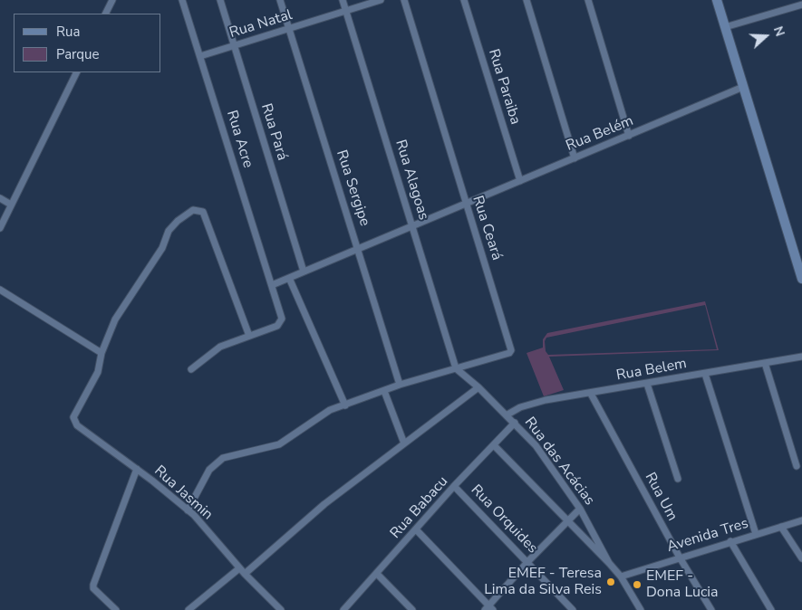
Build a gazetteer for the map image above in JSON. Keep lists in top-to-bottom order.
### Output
{
  "streets": {
    "street": [
      "Rua Natal",
      "Rua Paraiba",
      "Rua Pará",
      "Rua Belém",
      "Rua Acre",
      "Rua Alagoas",
      "Rua Sergipe",
      "Rua Ceará",
      "Rua Belem",
      "Rua das Acácias",
      "Rua Jasmin",
      "Rua Um",
      "Rua Babacu",
      "Rua Orquides",
      "Avenida Tres"
    ]
  },
  "crossings": [
    ["Rua Natal", "Rua Pará"],
    ["Rua Natal", "Rua Acre"],
    ["Rua Natal", "Rua Alagoas"],
    ["Rua Natal", "Rua Sergipe"],
    ["Rua Paraiba", "Rua Belém"],
    ["Rua Pará", "Rua Belém"],
    ["Rua Belém", "Rua Acre"],
    ["Rua Belém", "Rua Alagoas"],
    ["Rua Belém", "Rua Sergipe"],
    ["Rua Belém", "Rua Ceará"],
    ["Rua Alagoas", "Rua Ceará"],
    ["Rua Alagoas", "Rua das Acácias"],
    ["Rua Sergipe", "Rua Ceará"],
    ["Rua Ceará", "Rua das Acácias"],
    ["Rua Belem", "Rua das Acácias"],
    ["Rua Belem", "Rua Um"],
    ["Rua das Acácias", "Rua Babacu"],
    ["Rua Um", "Avenida Tres"],
    ["Rua Babacu", "Rua Orquides"]
  ],
  "places": ["EMEF - Teresa Lima da Silva Reis", "EMEF - Dona Lucia"],
  "legend": ["Rua", "Parque"],
  "north": "right"
}
